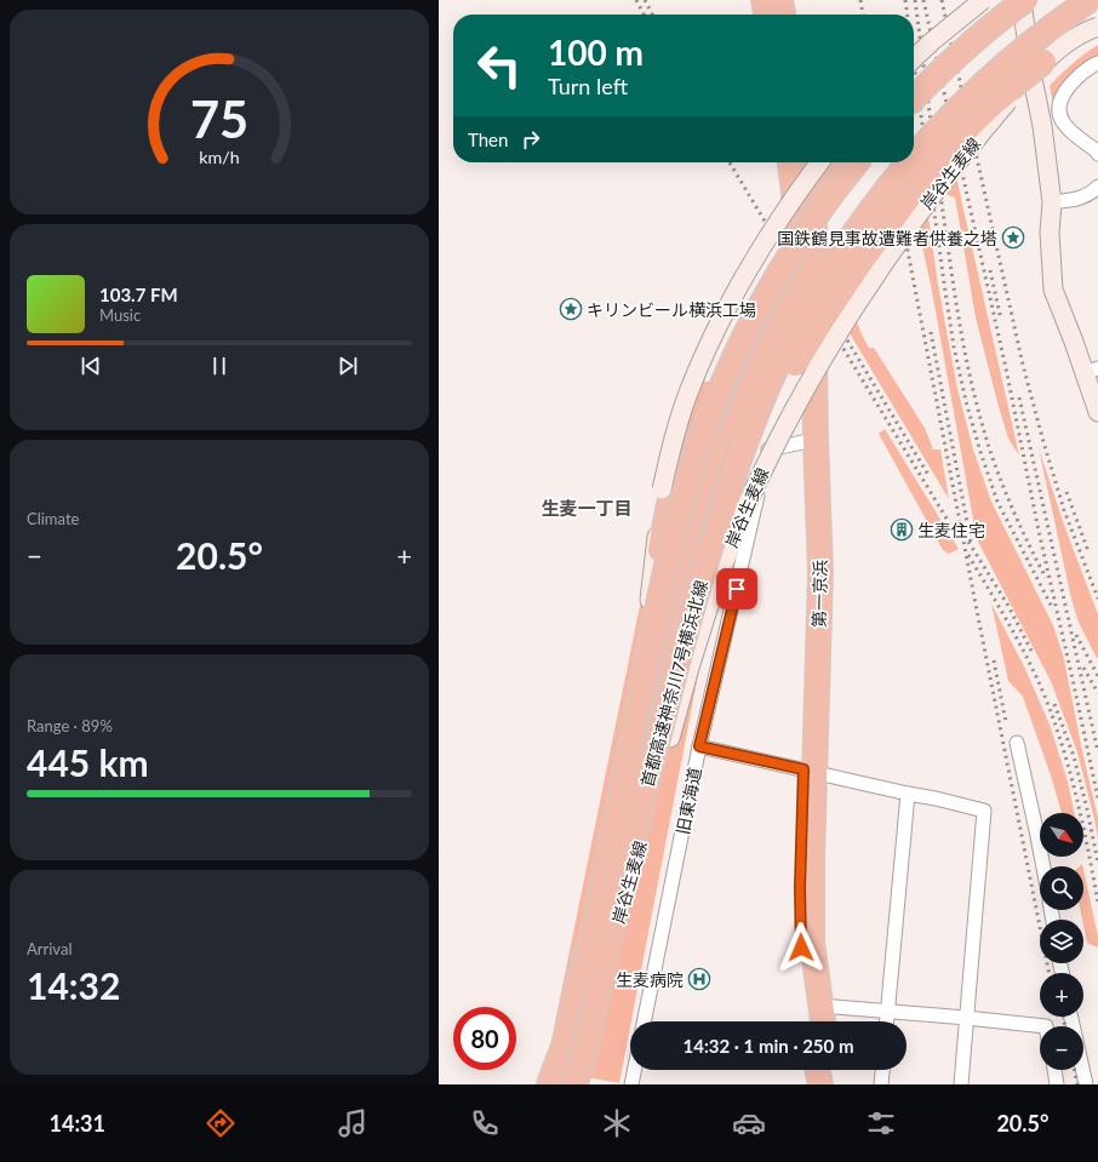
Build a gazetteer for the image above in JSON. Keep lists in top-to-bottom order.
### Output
{
  "streets": {
    "highway": ["第一京浜", "首都高速神奈川7号横浜北線"],
    "street": ["岸谷生麦線", "旧東海道"]
  },
  "crossings": [
    ["岸谷生麦線", "首都高速神奈川7号横浜北線"],
    ["第一京浜", "旧東海道"]
  ],
  "districts": ["生麦一丁目"],
  "places": {
    "place": ["国鉄鶴見事故遭難者供養之塔", "キリンビール横浜工場"],
    "building": ["生麦住宅"],
    "hospital": ["生麦病院"]
  },
  "north": "bottom right",
  "page": {
    "turn": ["100 m", "Turn left"],
    "then": "Then",
    "song": ["103.7 FM", "Music"],
    "tile": [
      "Climate",
      ["Range · 89%", "445 km"],
      ["Arrival", "14:32"]
    ],
    "heat": ["−", "20.5°", "+"],
    "map_buttons": ["+", "−"],
    "limit": "80",
    "trip": "14:32 · 1 min · 250 m",
    "tabs": ["14:31", "20.5°"],
    "gauge": ["75", "km/h"]
  }
}
